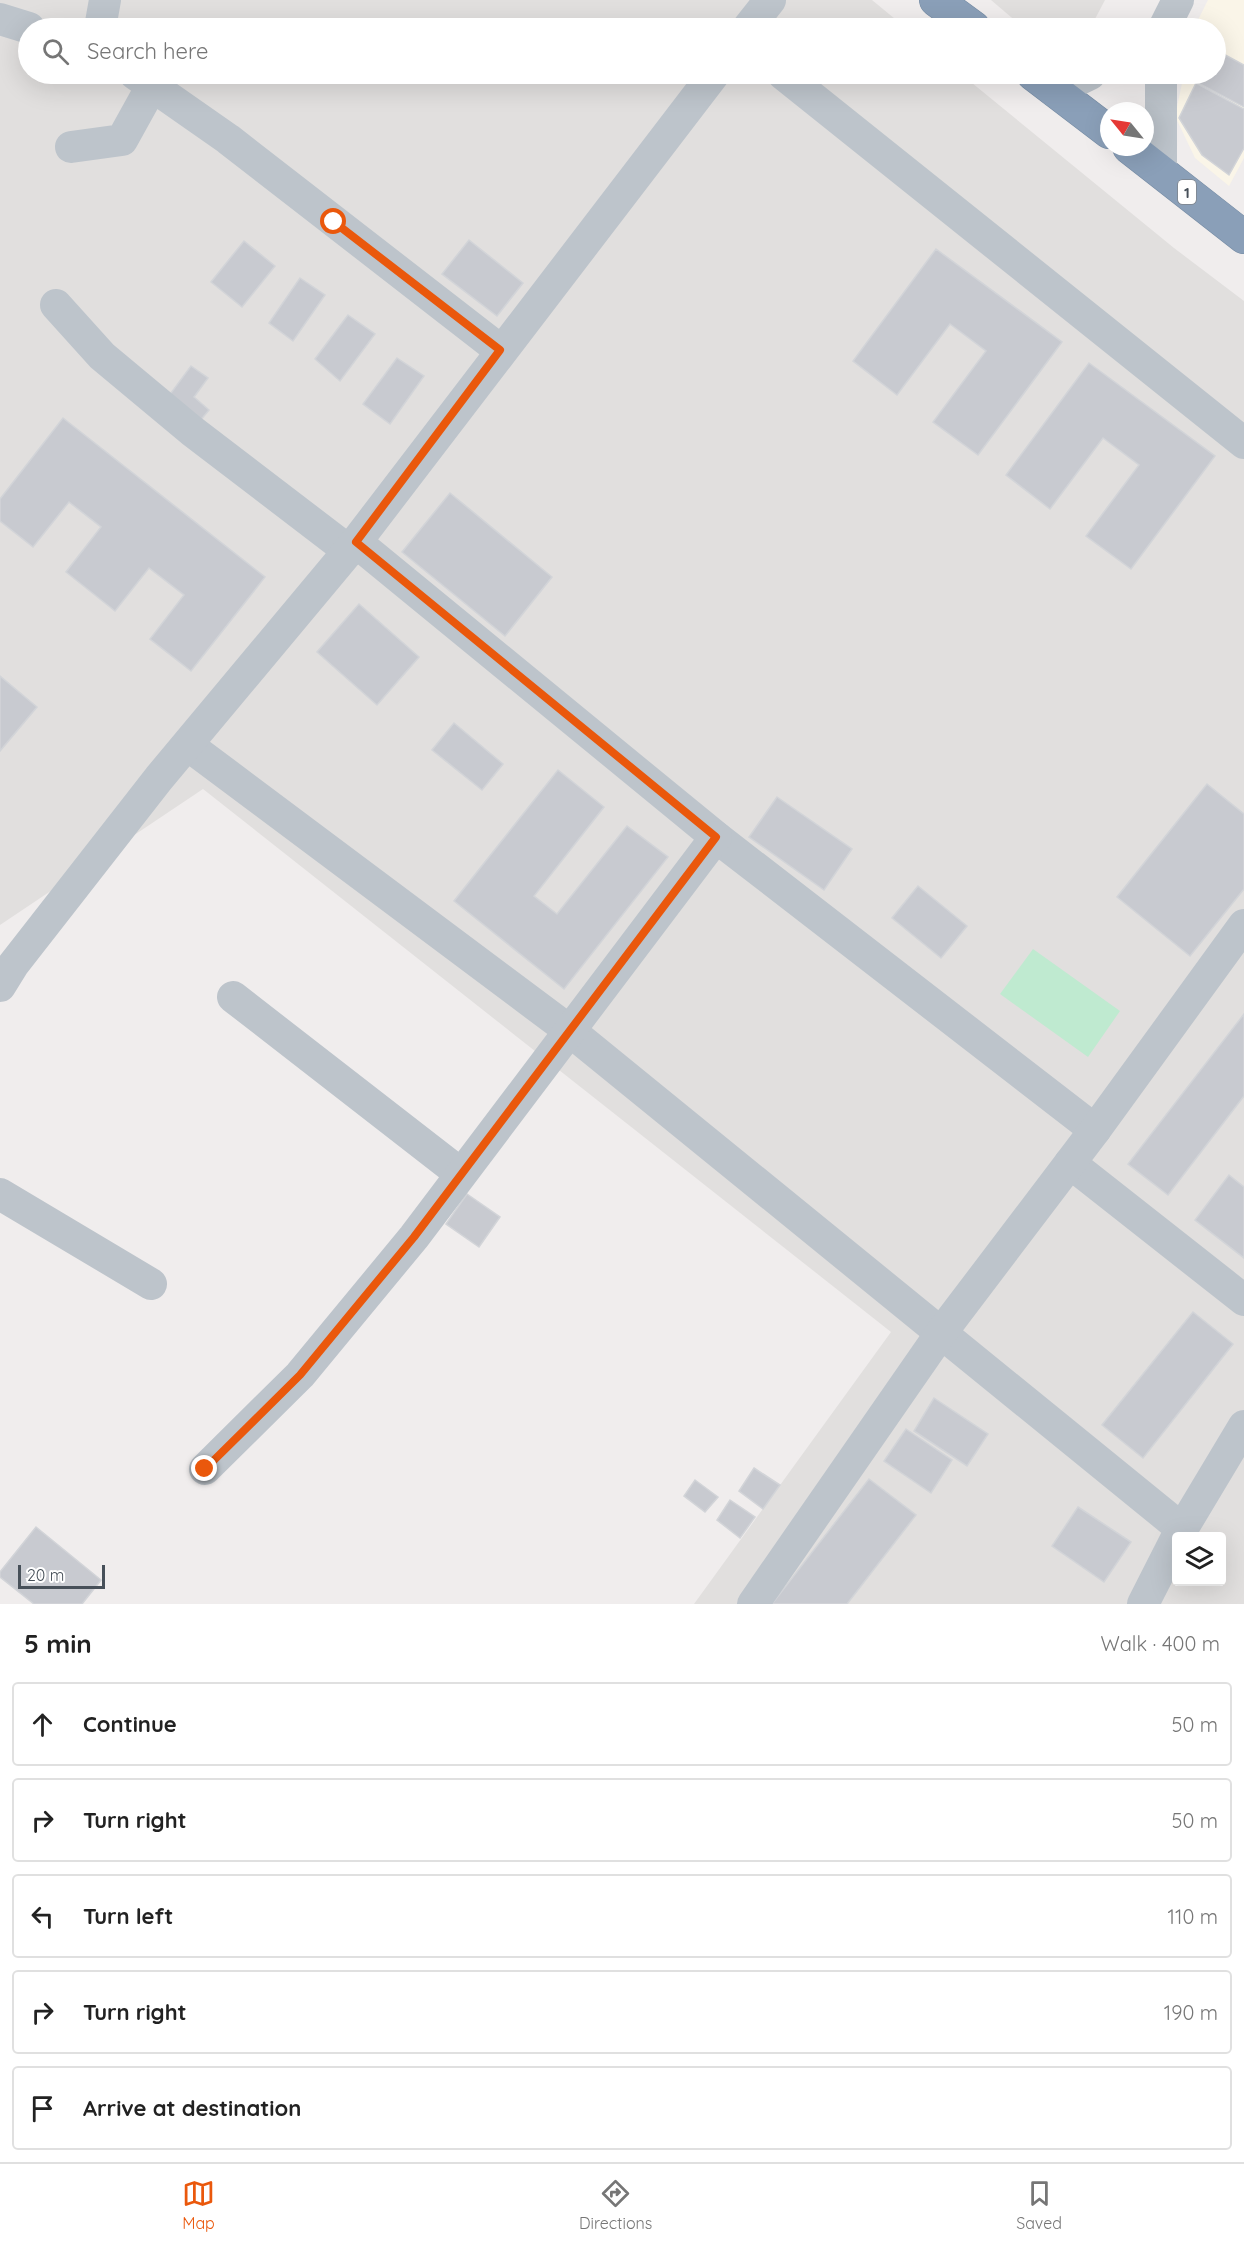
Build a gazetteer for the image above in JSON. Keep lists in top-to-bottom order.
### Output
{
  "streets": {
    "highway": ["1"]
  },
  "scale_bar": "20 m",
  "north": "top left",
  "page": {
    "search": "Search here",
    "scale": "20 m",
    "heading": ["5 min", "Walk · 400 m"],
    "list": [
      ["Continue", "50 m"],
      ["Turn right", "50 m"],
      ["Turn left", "110 m"],
      ["Turn right", "190 m"],
      "Arrive at destination"
    ],
    "nav": ["Map", "Directions", "Saved"]
  }
}
